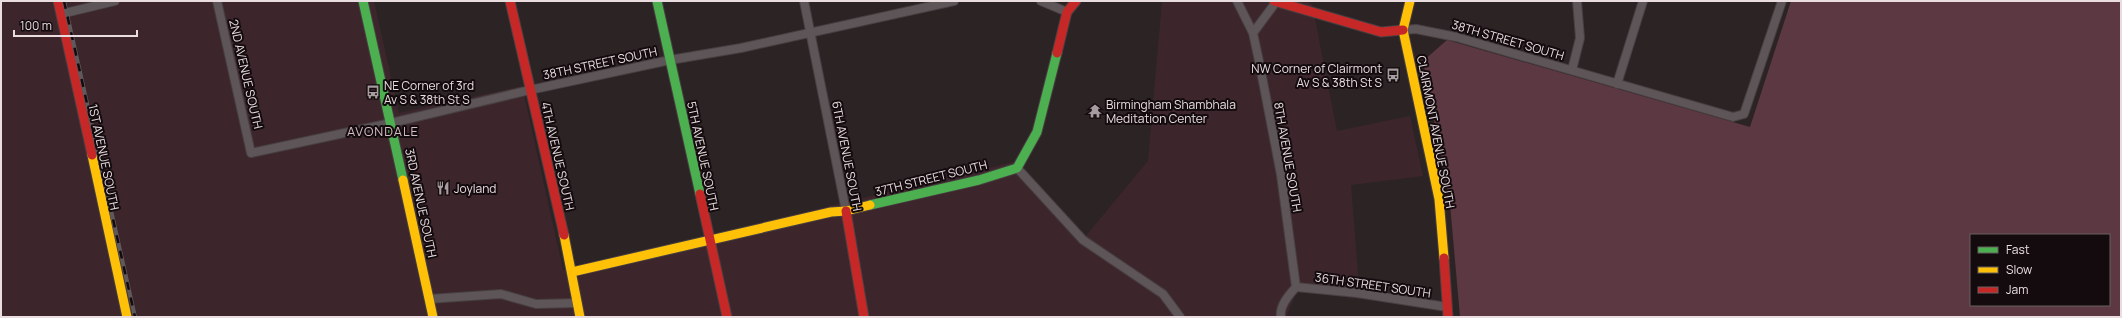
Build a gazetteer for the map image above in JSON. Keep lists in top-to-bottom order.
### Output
{
  "streets": {
    "street": [
      "38TH STREET SOUTH",
      "2ND AVENUE SOUTH",
      "CLAIRMONT AVENUE SOUTH",
      "4TH AVENUE SOUTH",
      "5TH AVENUE SOUTH",
      "6TH AVENUE SOUTH",
      "1ST AVENUE SOUTH",
      "8TH AVENUE SOUTH",
      "37TH STREET SOUTH",
      "3RD AVENUE SOUTH",
      "36TH STREET SOUTH"
    ]
  },
  "crossings": [
    ["38TH STREET SOUTH", "2ND AVENUE SOUTH"],
    ["38TH STREET SOUTH", "CLAIRMONT AVENUE SOUTH"],
    ["38TH STREET SOUTH", "4TH AVENUE SOUTH"],
    ["38TH STREET SOUTH", "5TH AVENUE SOUTH"],
    ["38TH STREET SOUTH", "6TH AVENUE SOUTH"],
    ["38TH STREET SOUTH", "3RD AVENUE SOUTH"],
    ["CLAIRMONT AVENUE SOUTH", "36TH STREET SOUTH"],
    ["4TH AVENUE SOUTH", "37TH STREET SOUTH"],
    ["5TH AVENUE SOUTH", "37TH STREET SOUTH"],
    ["6TH AVENUE SOUTH", "37TH STREET SOUTH"],
    ["8TH AVENUE SOUTH", "36TH STREET SOUTH"]
  ],
  "districts": ["AVONDALE"],
  "places": {
    "bus stop": ["NW Corner of Clairmont Av S & 38th St S", "NE Corner of 3rd Av S & 38th St S"],
    "temple": ["Birmingham Shambhala Meditation Center"],
    "restaurant": ["Joyland"]
  },
  "legend": ["Fast", "Slow", "Jam"],
  "scale_bar": "100 m"
}
